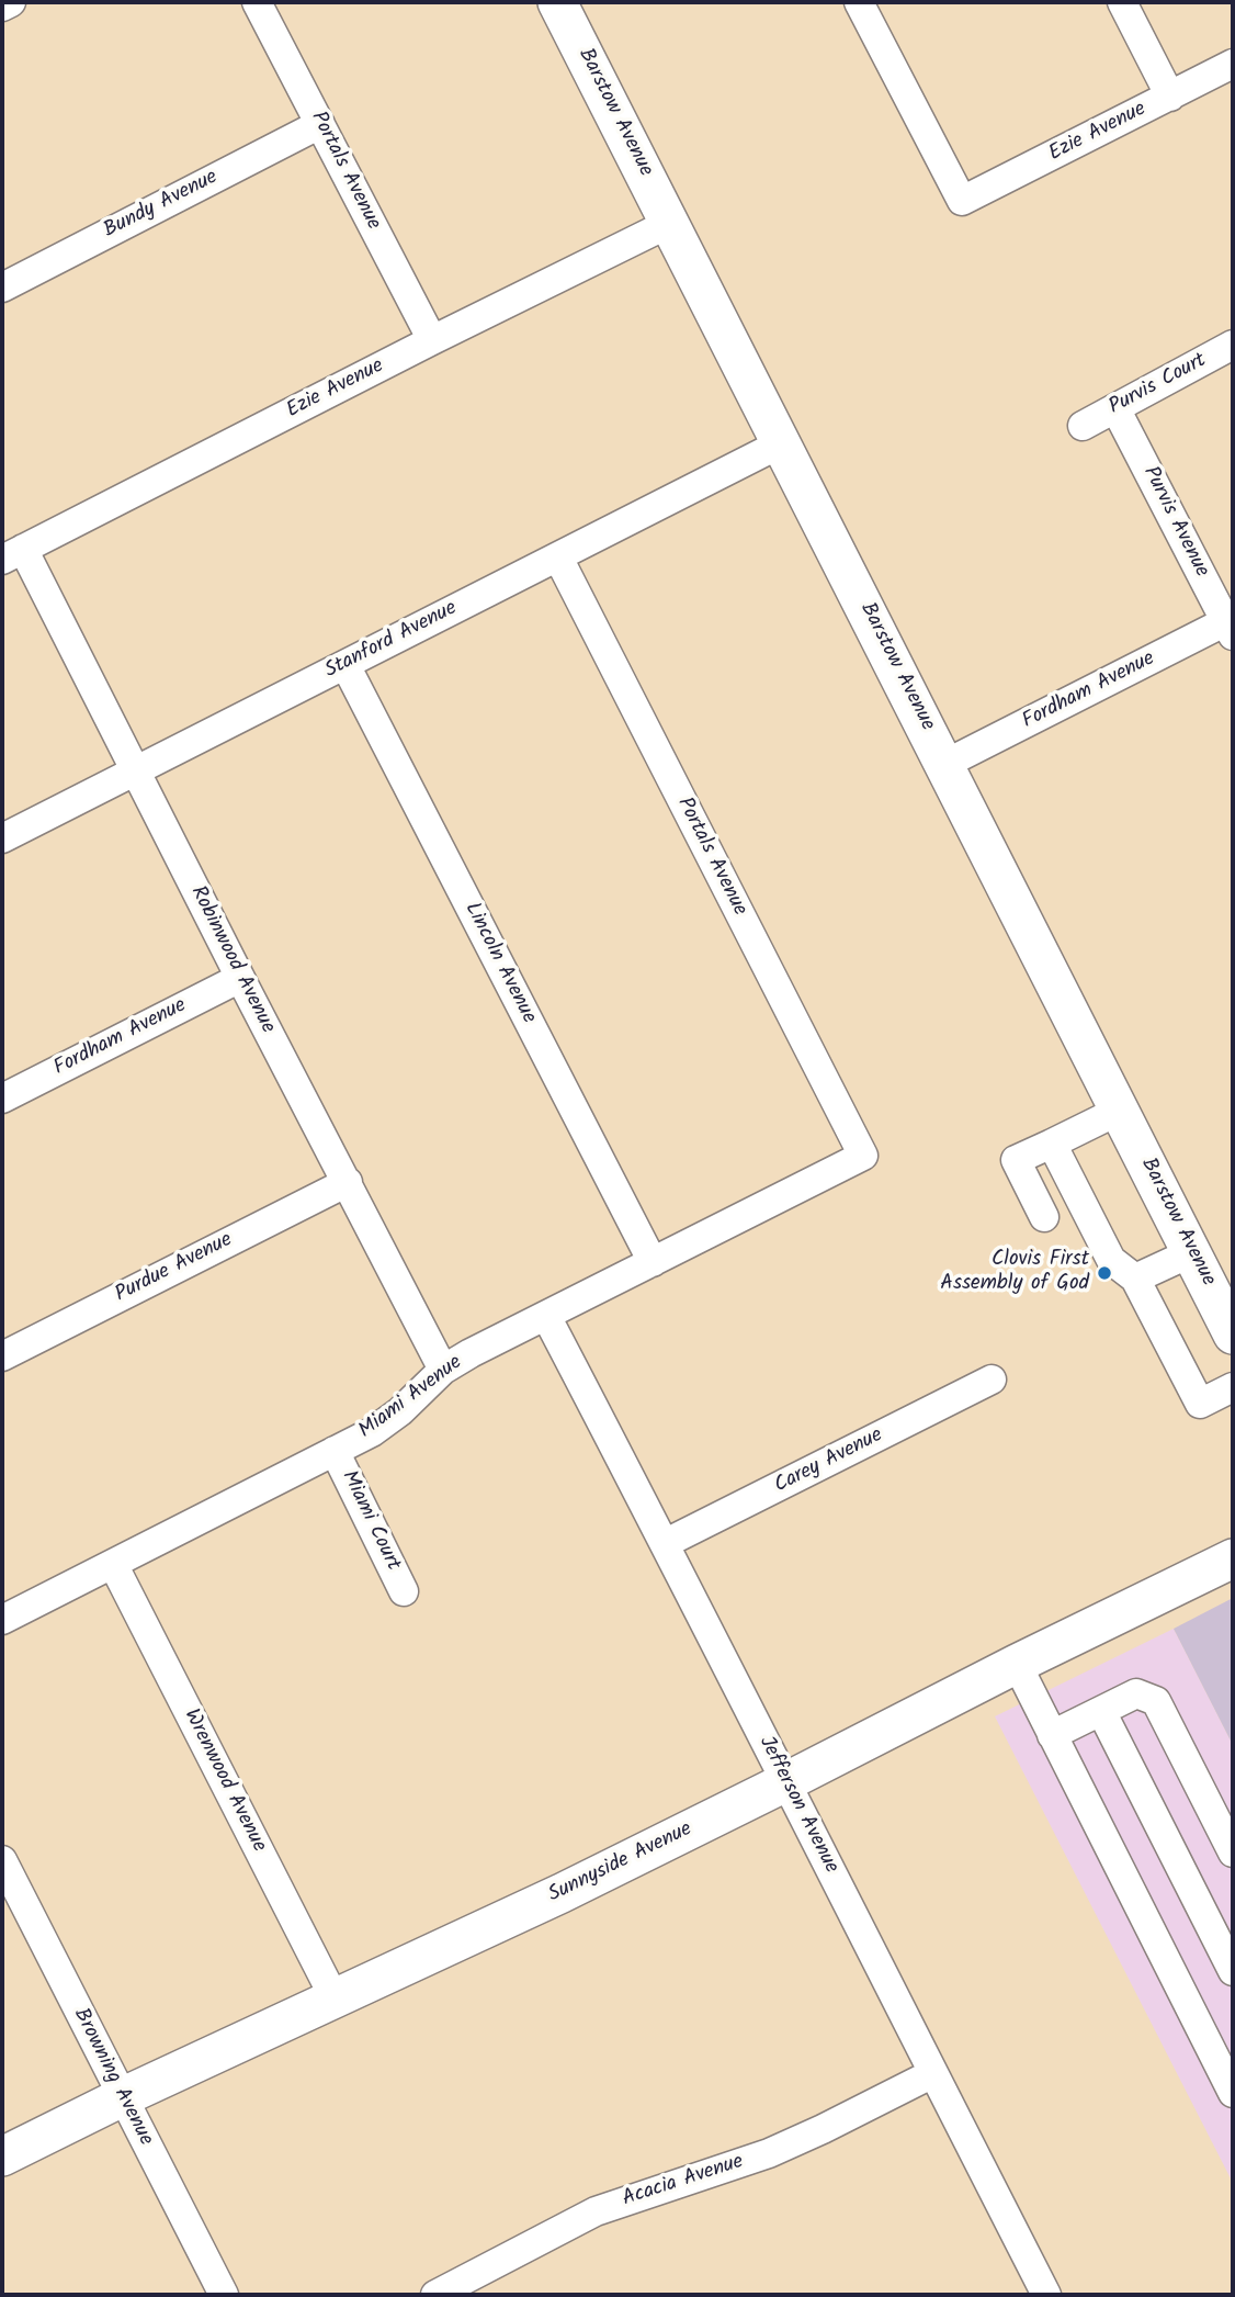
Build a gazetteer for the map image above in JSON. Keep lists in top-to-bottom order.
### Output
{
  "streets": {
    "main road": ["Barstow Avenue", "Sunnyside Avenue"],
    "street": [
      "Ezie Avenue",
      "Portals Avenue",
      "Bundy Avenue",
      "Purvis Court",
      "Purvis Avenue",
      "Stanford Avenue",
      "Fordham Avenue",
      "Robinwood Avenue",
      "Lincoln Avenue",
      "Purdue Avenue",
      "Miami Avenue",
      "Carey Avenue",
      "Miami Court",
      "Wrenwood Avenue",
      "Jefferson Avenue",
      "Browning Avenue",
      "Acacia Avenue"
    ]
  },
  "crossings": [
    ["Barstow Avenue", "Ezie Avenue"],
    ["Barstow Avenue", "Stanford Avenue"],
    ["Barstow Avenue", "Fordham Avenue"],
    ["Ezie Avenue", "Portals Avenue"],
    ["Ezie Avenue", "Robinwood Avenue"],
    ["Portals Avenue", "Bundy Avenue"],
    ["Portals Avenue", "Stanford Avenue"],
    ["Portals Avenue", "Miami Avenue"],
    ["Purvis Court", "Purvis Avenue"],
    ["Purvis Avenue", "Fordham Avenue"],
    ["Stanford Avenue", "Robinwood Avenue"],
    ["Stanford Avenue", "Lincoln Avenue"],
    ["Fordham Avenue", "Robinwood Avenue"],
    ["Robinwood Avenue", "Purdue Avenue"],
    ["Robinwood Avenue", "Miami Avenue"],
    ["Lincoln Avenue", "Miami Avenue"],
    ["Miami Avenue", "Miami Court"],
    ["Miami Avenue", "Wrenwood Avenue"],
    ["Miami Avenue", "Jefferson Avenue"],
    ["Carey Avenue", "Jefferson Avenue"],
    ["Wrenwood Avenue", "Sunnyside Avenue"],
    ["Jefferson Avenue", "Sunnyside Avenue"],
    ["Jefferson Avenue", "Acacia Avenue"],
    ["Sunnyside Avenue", "Browning Avenue"]
  ],
  "places": ["Clovis First Assembly of God"]
}
